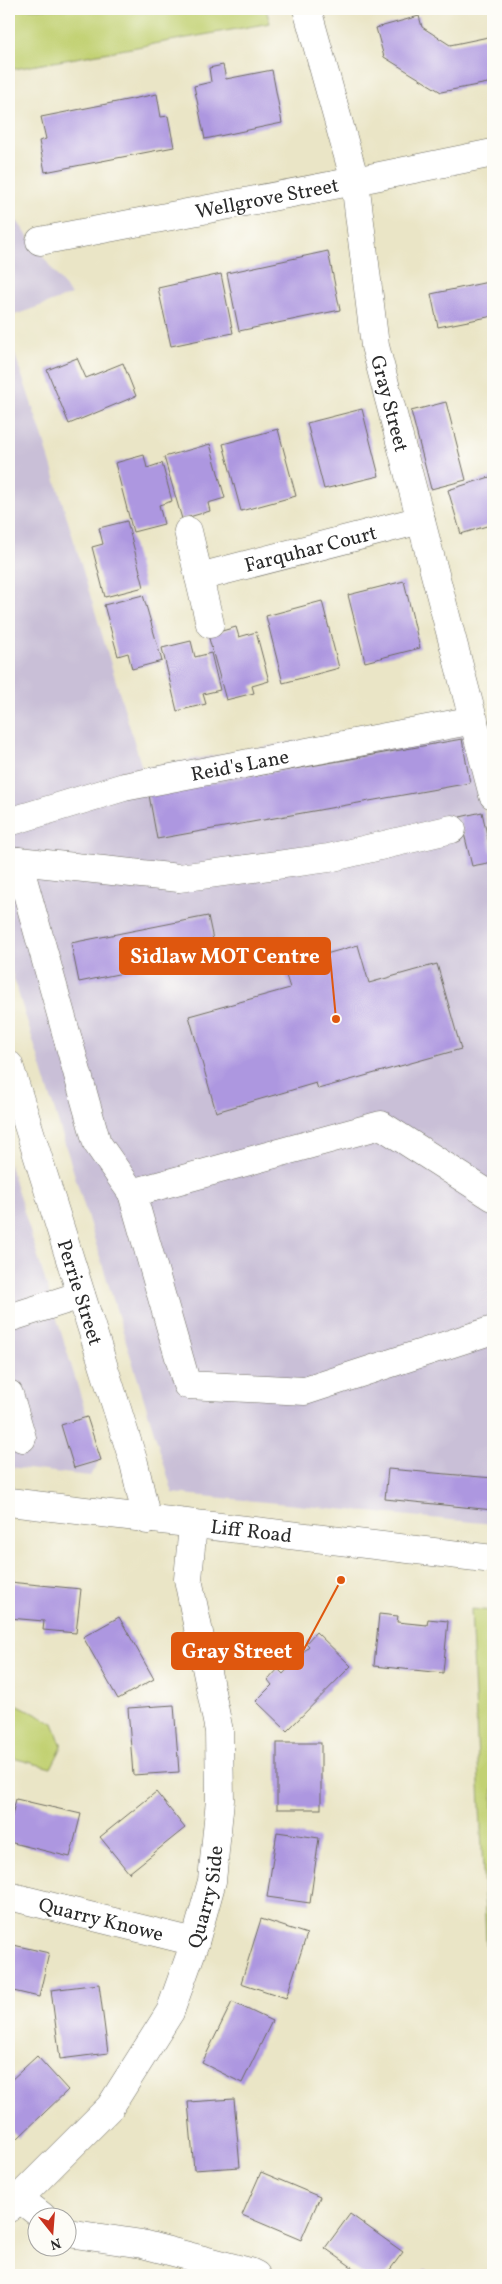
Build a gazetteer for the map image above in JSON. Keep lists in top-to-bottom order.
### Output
{
  "streets": {
    "street": [
      "Wellgrove Street",
      "Gray Street",
      "Farquhar Court",
      "Reid's Lane",
      "Perrie Street",
      "Liff Road",
      "Quarry Side",
      "Quarry Knowe"
    ]
  },
  "crossings": [
    ["Wellgrove Street", "Gray Street"],
    ["Gray Street", "Farquhar Court"],
    ["Gray Street", "Reid's Lane"],
    ["Perrie Street", "Liff Road"],
    ["Liff Road", "Quarry Side"],
    ["Quarry Side", "Quarry Knowe"]
  ],
  "places": ["Sidlaw MOT Centre", "Gray Street"],
  "north": "bottom"
}
